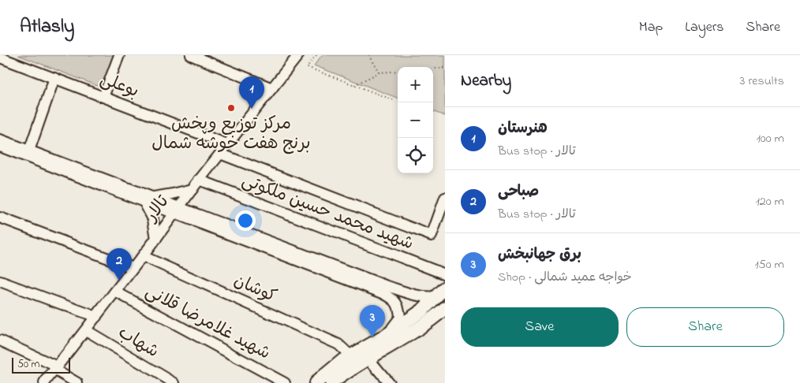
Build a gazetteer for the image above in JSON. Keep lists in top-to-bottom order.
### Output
{
  "streets": {
    "street": [
      "بوعلی",
      "تالار",
      "شهید محمد حسین ملکوتی",
      "کوشان",
      "شهید غلامرضا قلانی",
      "شهاب"
    ]
  },
  "crossings": [
    ["بوعلی", "تالار"],
    ["تالار", "شهید محمد حسین ملکوتی"],
    ["تالار", "کوشان"],
    ["تالار", "شهید غلامرضا قلانی"],
    ["تالار", "شهاب"]
  ],
  "places": ["مرکز توزیع وپخش برنج هفت خوشه شمال"],
  "scale_bar": "50 m",
  "page": {
    "header": "Atlasly",
    "nav": ["Map", "Layers", "Share"],
    "heading": ["Nearby", "3 results"],
    "map_buttons": ["+", "−"],
    "pins": ["1", "2", "3"],
    "list": [
      {
        "mark": "1",
        "name": "هنرستان",
        "note": "Bus stop · تالار",
        "value": "100 m"
      },
      {
        "mark": "2",
        "name": "صباحی",
        "note": "Bus stop · تالار",
        "value": "120 m"
      },
      {
        "mark": "3",
        "name": "برق جهانبخش",
        "note": "Shop · خواجه عمید شمالی",
        "value": "150 m"
      }
    ],
    "buttons": ["Save", "Share"],
    "scale": "50 m"
  }
}
